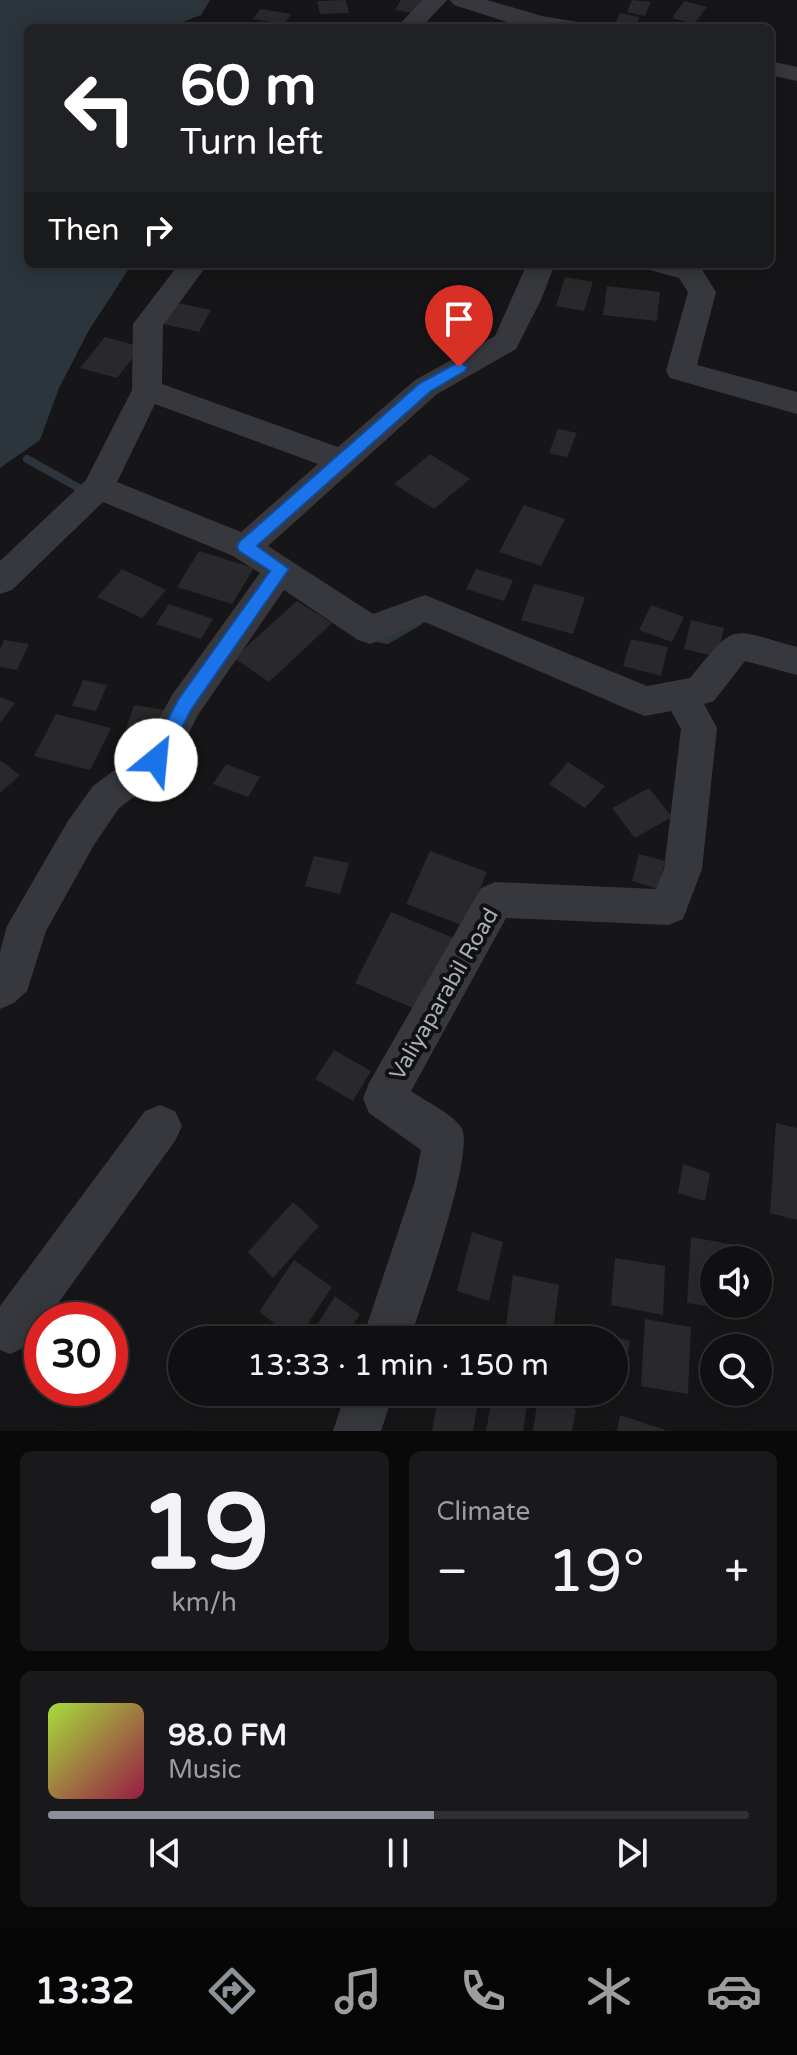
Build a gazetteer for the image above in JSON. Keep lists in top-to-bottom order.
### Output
{
  "streets": {
    "street": ["Valiyaparabil Road"]
  },
  "page": {
    "turn": ["60 m", "Turn left"],
    "then": "Then",
    "limit": "30",
    "trip": "13:33 · 1 min · 150 m",
    "tile": [
      ["19", "km/h"],
      "Climate"
    ],
    "heat": ["−", "19°", "+"],
    "song": ["98.0 FM", "Music"],
    "tabs": "13:32"
  }
}
